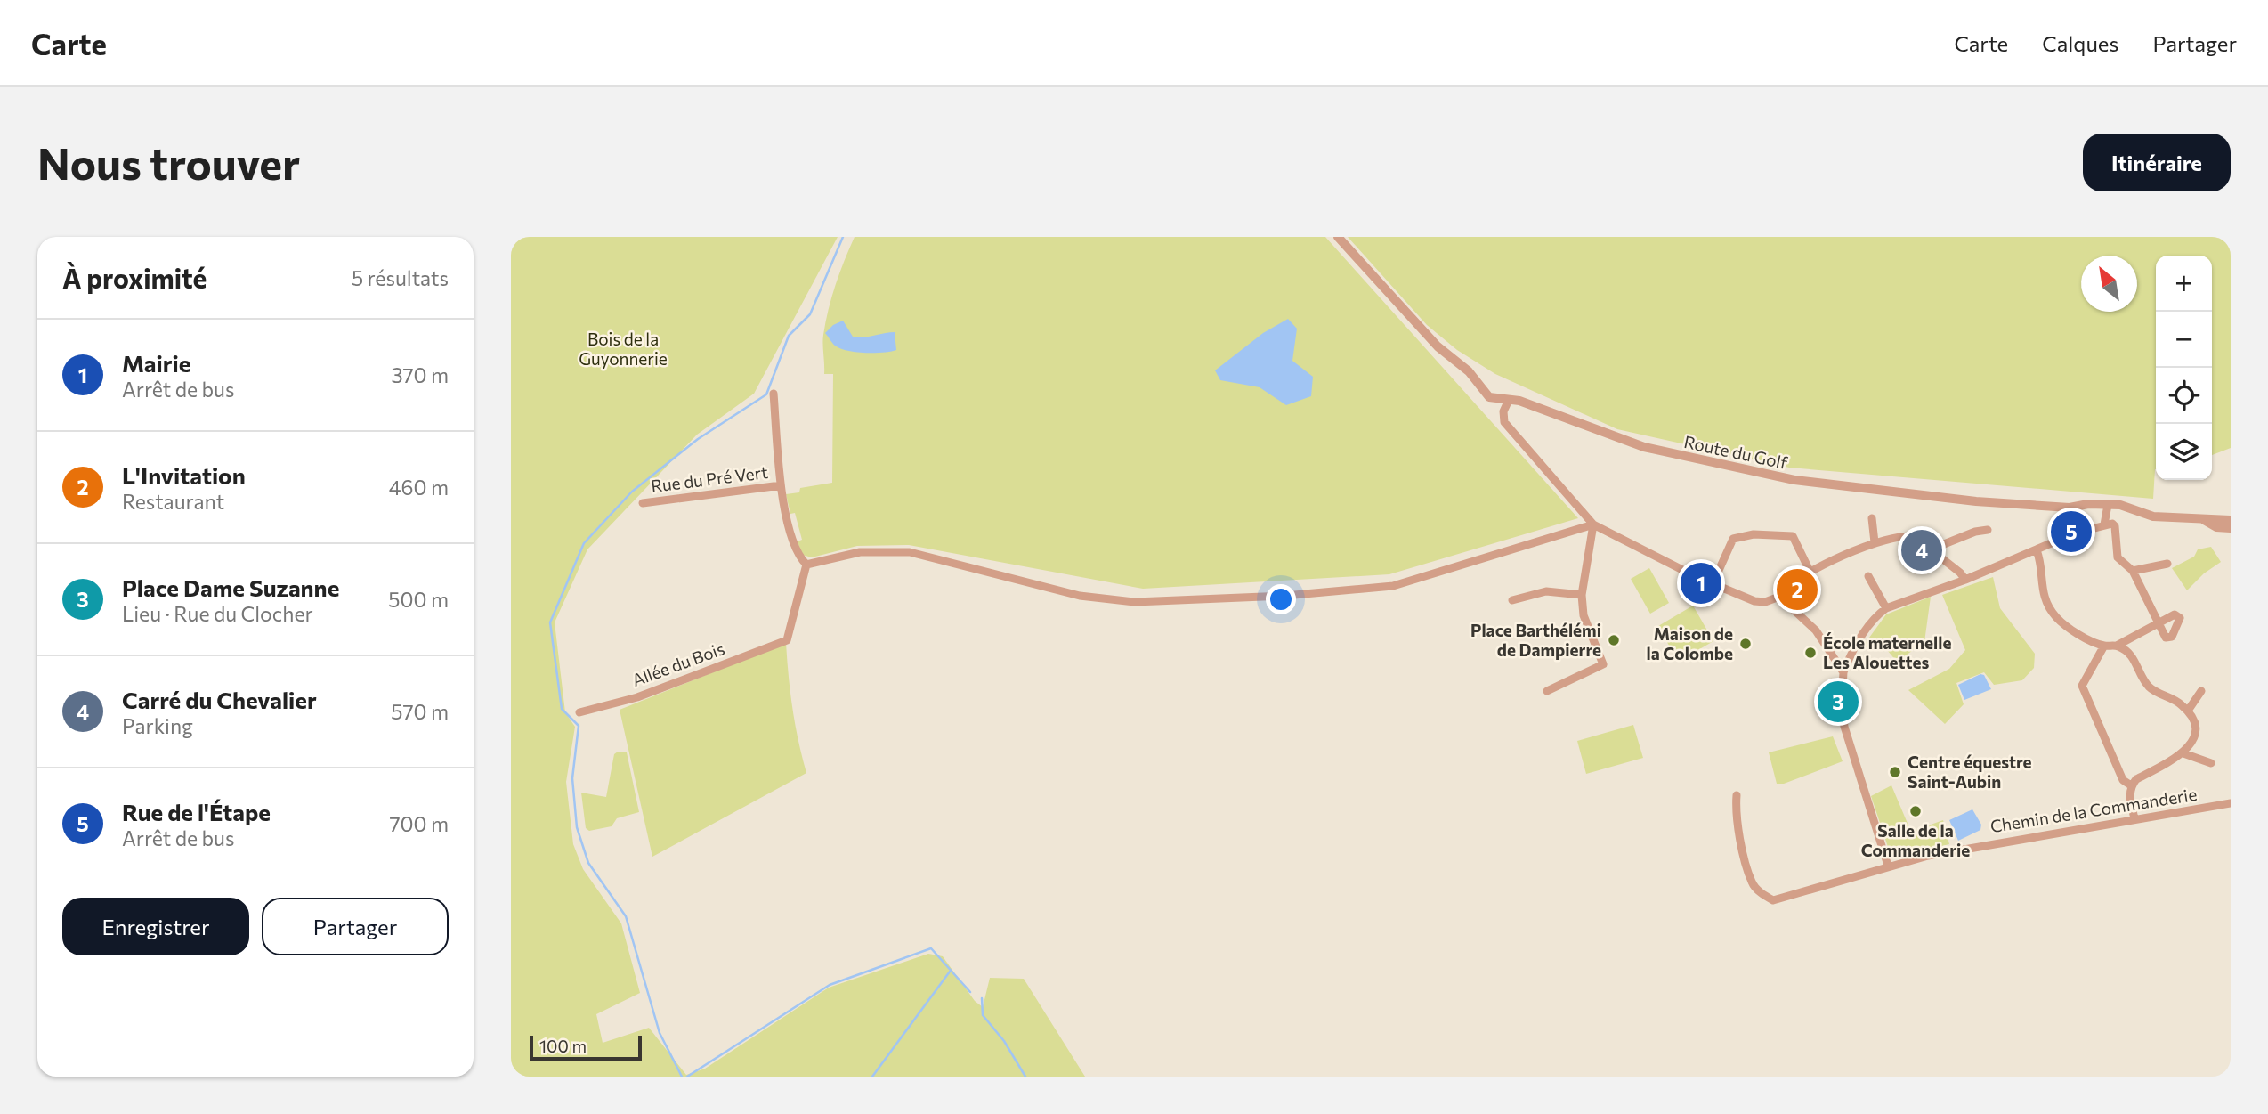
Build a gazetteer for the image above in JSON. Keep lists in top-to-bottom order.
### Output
{
  "streets": {
    "street": [
      "Route du Golf",
      "Rue du Pré Vert",
      "Allée du Bois",
      "Chemin de la Commanderie"
    ]
  },
  "parks": ["Bois de la Guyonnerie"],
  "places": [
    "Place Barthélémi de Dampierre",
    "Maison de la Colombe",
    "École maternelle Les Alouettes",
    "Centre équestre Saint-Aubin",
    "Salle de la Commanderie"
  ],
  "scale_bar": "100 m",
  "north": "top left",
  "page": {
    "header": "Carte",
    "nav": ["Carte", "Calques", "Partager"],
    "buttons": [
      "Itinéraire",
      ["Enregistrer", "Partager"]
    ],
    "title": "Nous trouver",
    "heading": ["À proximité", "5 résultats"],
    "map_buttons": ["+", "−"],
    "list": [
      {
        "mark": "1",
        "name": "Mairie",
        "note": "Arrêt de bus",
        "value": "370 m"
      },
      {
        "mark": "2",
        "name": "L'Invitation",
        "note": "Restaurant",
        "value": "460 m"
      },
      {
        "mark": "3",
        "name": "Place Dame Suzanne",
        "note": "Lieu · Rue du Clocher",
        "value": "500 m"
      },
      {
        "mark": "4",
        "name": "Carré du Chevalier",
        "note": "Parking",
        "value": "570 m"
      },
      {
        "mark": "5",
        "name": "Rue de l'Étape",
        "note": "Arrêt de bus",
        "value": "700 m"
      }
    ],
    "pins": [
      "5",
      "4",
      "1",
      "2",
      "3"
    ],
    "scale": "100 m"
  }
}
